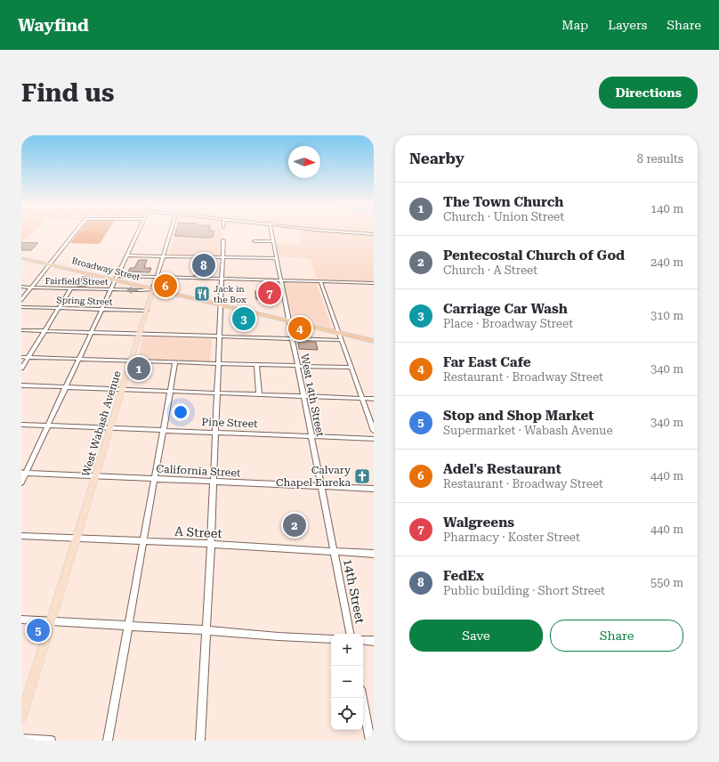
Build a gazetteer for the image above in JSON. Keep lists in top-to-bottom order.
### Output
{
  "streets": {
    "highway": ["Broadway Street"],
    "main road": ["West Wabash Avenue"],
    "street": [
      "Fairfield Street",
      "Spring Street",
      "West 14th Street",
      "Pine Street",
      "California Street",
      "A Street",
      "14th Street"
    ]
  },
  "crossings": [
    ["Broadway Street", "Fairfield Street"],
    ["Broadway Street", "West 14th Street"],
    ["Broadway Street", "West Wabash Avenue"],
    ["Fairfield Street", "West Wabash Avenue"],
    ["Spring Street", "West Wabash Avenue"],
    ["West 14th Street", "Pine Street"],
    ["West 14th Street", "California Street"],
    ["West 14th Street", "A Street"],
    ["West 14th Street", "14th Street"],
    ["Pine Street", "West Wabash Avenue"],
    ["West Wabash Avenue", "California Street"],
    ["West Wabash Avenue", "A Street"],
    ["A Street", "14th Street"]
  ],
  "places": {
    "restaurant": ["Jack in the Box"],
    "church": ["Calvary Chapel Eureka"]
  },
  "north": "right",
  "page": {
    "header": "Wayfind",
    "nav": ["Map", "Layers", "Share"],
    "buttons": [
      "Directions",
      ["Save", "Share"]
    ],
    "title": "Find us",
    "heading": ["Nearby", "8 results"],
    "list": [
      {
        "mark": "1",
        "name": "The Town Church",
        "note": "Church · Union Street",
        "value": "140 m"
      },
      {
        "mark": "2",
        "name": "Pentecostal Church of God",
        "note": "Church · A Street",
        "value": "240 m"
      },
      {
        "mark": "3",
        "name": "Carriage Car Wash",
        "note": "Place · Broadway Street",
        "value": "310 m"
      },
      {
        "mark": "4",
        "name": "Far East Cafe",
        "note": "Restaurant · Broadway Street",
        "value": "340 m"
      },
      {
        "mark": "5",
        "name": "Stop and Shop Market",
        "note": "Supermarket · Wabash Avenue",
        "value": "340 m"
      },
      {
        "mark": "6",
        "name": "Adel's Restaurant",
        "note": "Restaurant · Broadway Street",
        "value": "440 m"
      },
      {
        "mark": "7",
        "name": "Walgreens",
        "note": "Pharmacy · Koster Street",
        "value": "440 m"
      },
      {
        "mark": "8",
        "name": "FedEx",
        "note": "Public building · Short Street",
        "value": "550 m"
      }
    ],
    "pins": [
      "8",
      "6",
      "7",
      "3",
      "4",
      "1",
      "2",
      "5"
    ],
    "map_buttons": ["+", "−"]
  }
}
